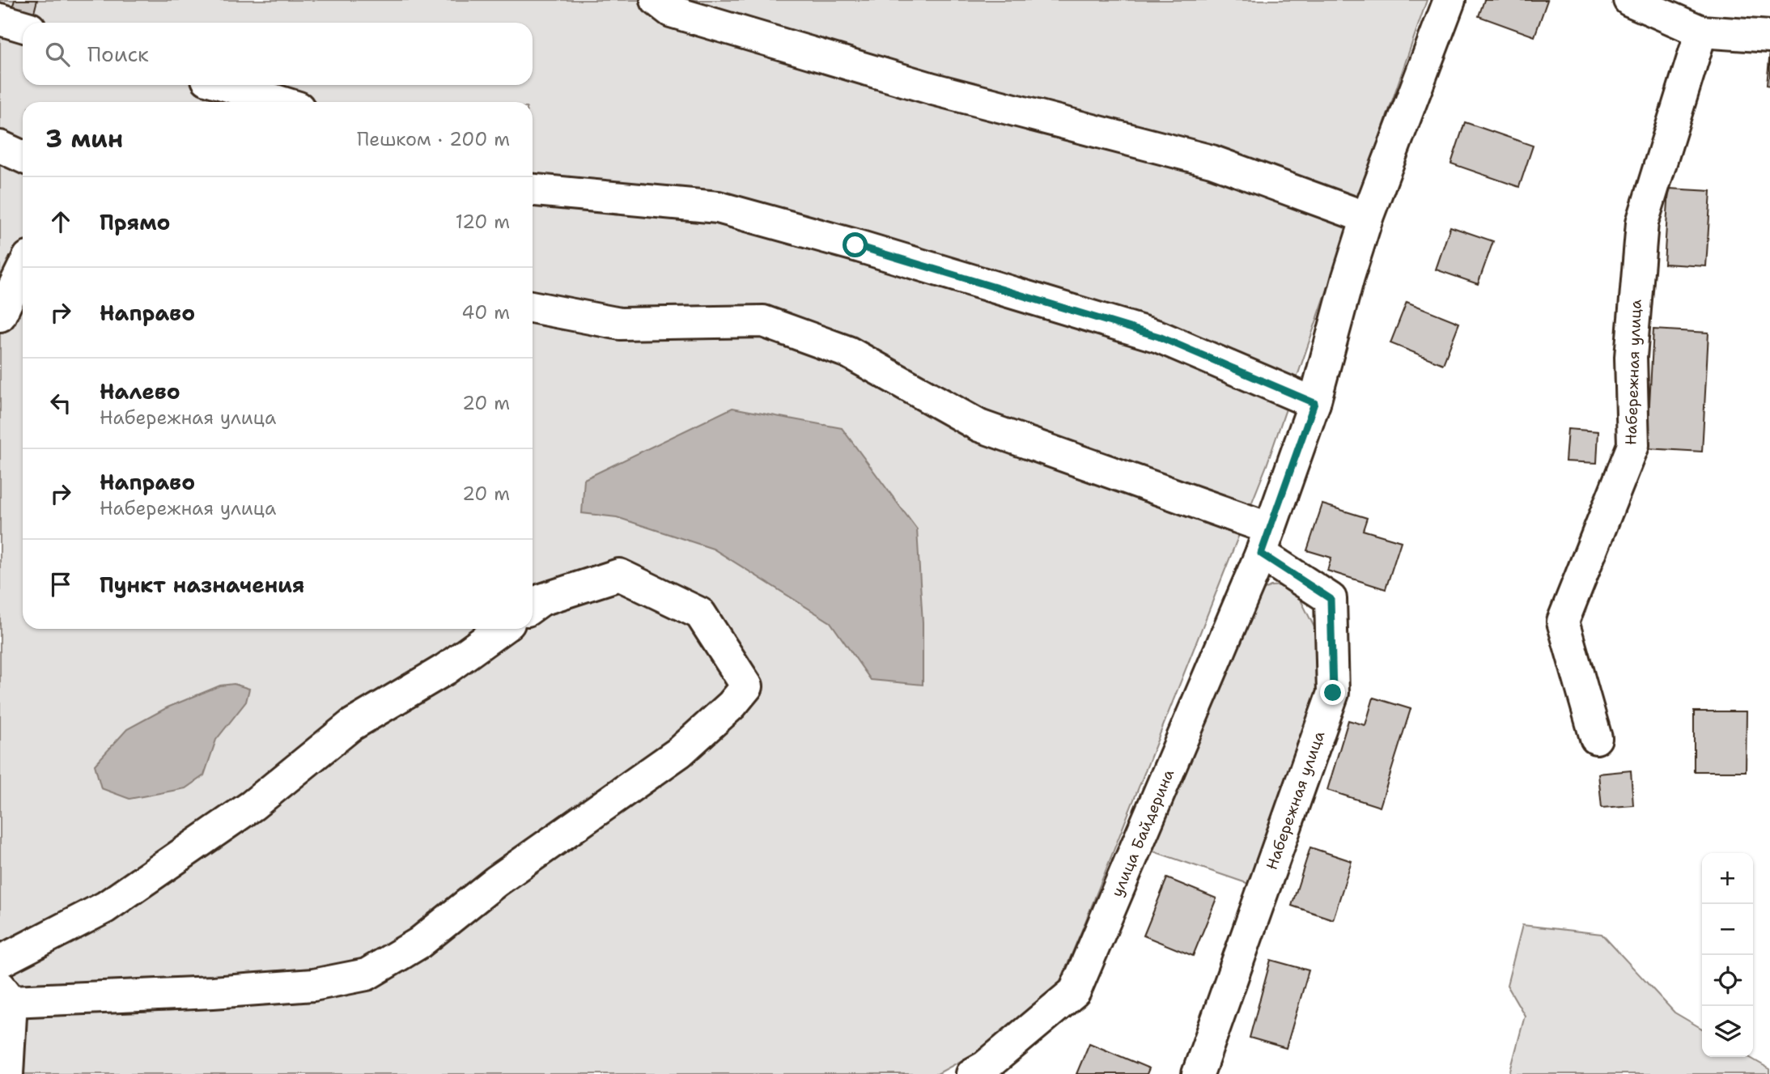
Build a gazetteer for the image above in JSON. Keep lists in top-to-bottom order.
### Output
{
  "streets": {
    "street": ["Набережная улица", "улица Байдерина"]
  },
  "crossings": [
    ["Набережная улица", "улица Байдерина"]
  ],
  "page": {
    "search": "Поиск",
    "heading": ["3 мин", "Пешком · 200 m"],
    "list": [
      ["Прямо", "120 m"],
      ["Направо", "40 m"],
      ["Налево", "Набережная улица", "20 m"],
      ["Направо", "Набережная улица", "20 m"],
      "Пункт назначения"
    ],
    "map_buttons": ["+", "−"]
  }
}
